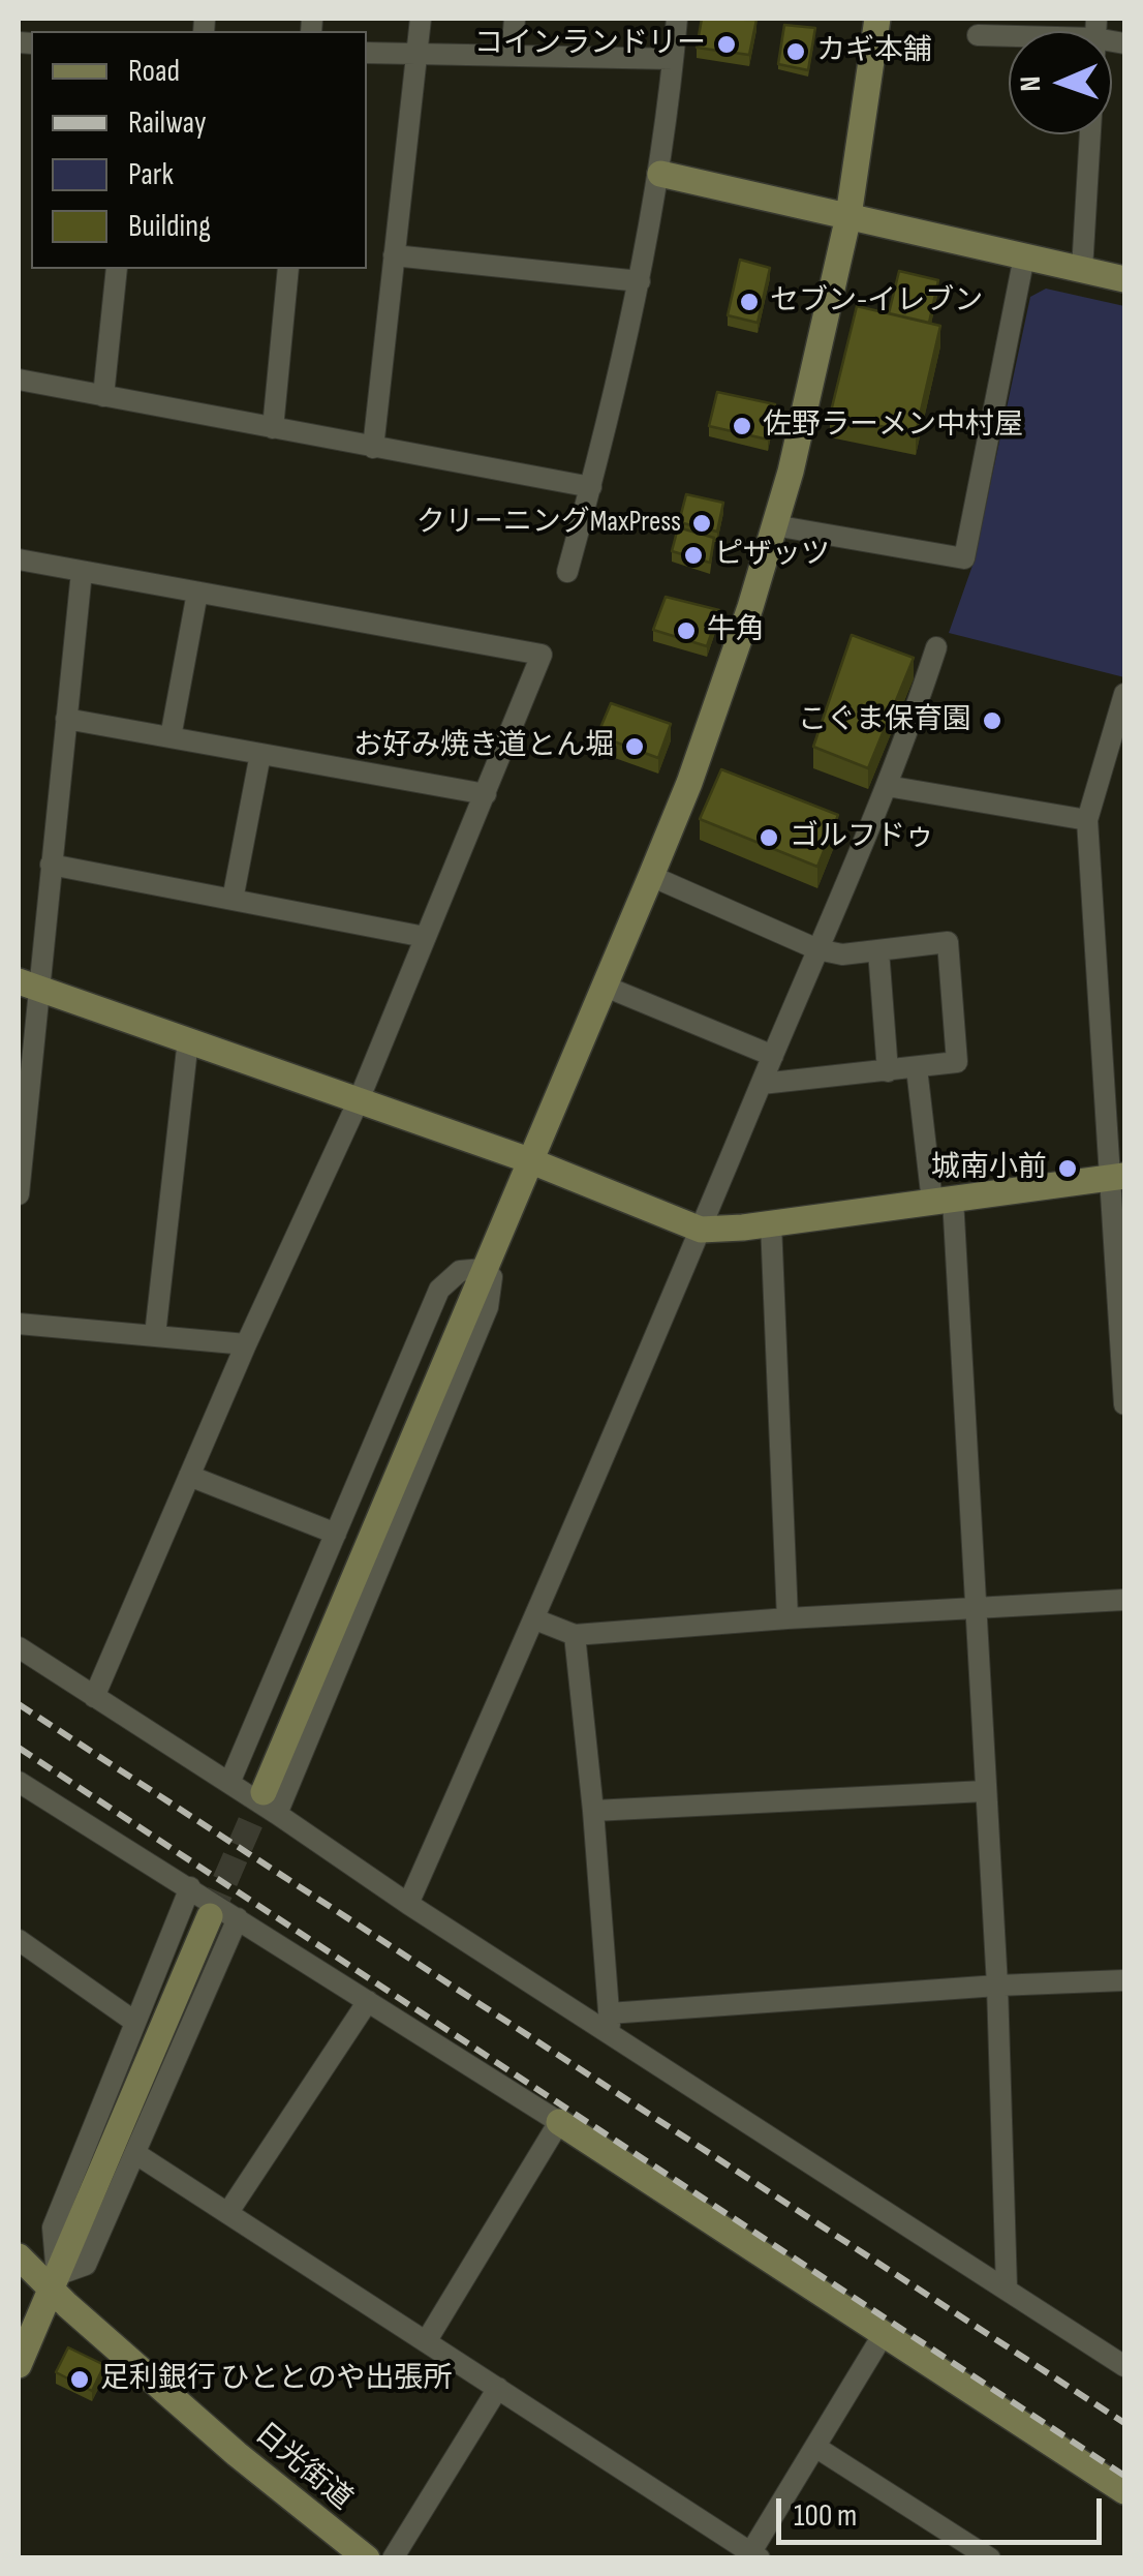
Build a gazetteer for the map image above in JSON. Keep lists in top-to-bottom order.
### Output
{
  "streets": {
    "street": ["日光街道"]
  },
  "places": [
    "コインランドリー",
    "カギ本舗",
    "セブン-イレブン",
    "佐野ラーメン中村屋",
    "クリーニングMaxPress",
    "ピザッツ",
    "牛角",
    "こぐま保育園",
    "お好み焼き道とん堀",
    "ゴルフドゥ",
    "城南小前",
    "足利銀行 ひととのや出張所"
  ],
  "legend": [
    "Road",
    "Railway",
    "Park",
    "Building"
  ],
  "scale_bar": "100 m",
  "north": "left"
}
